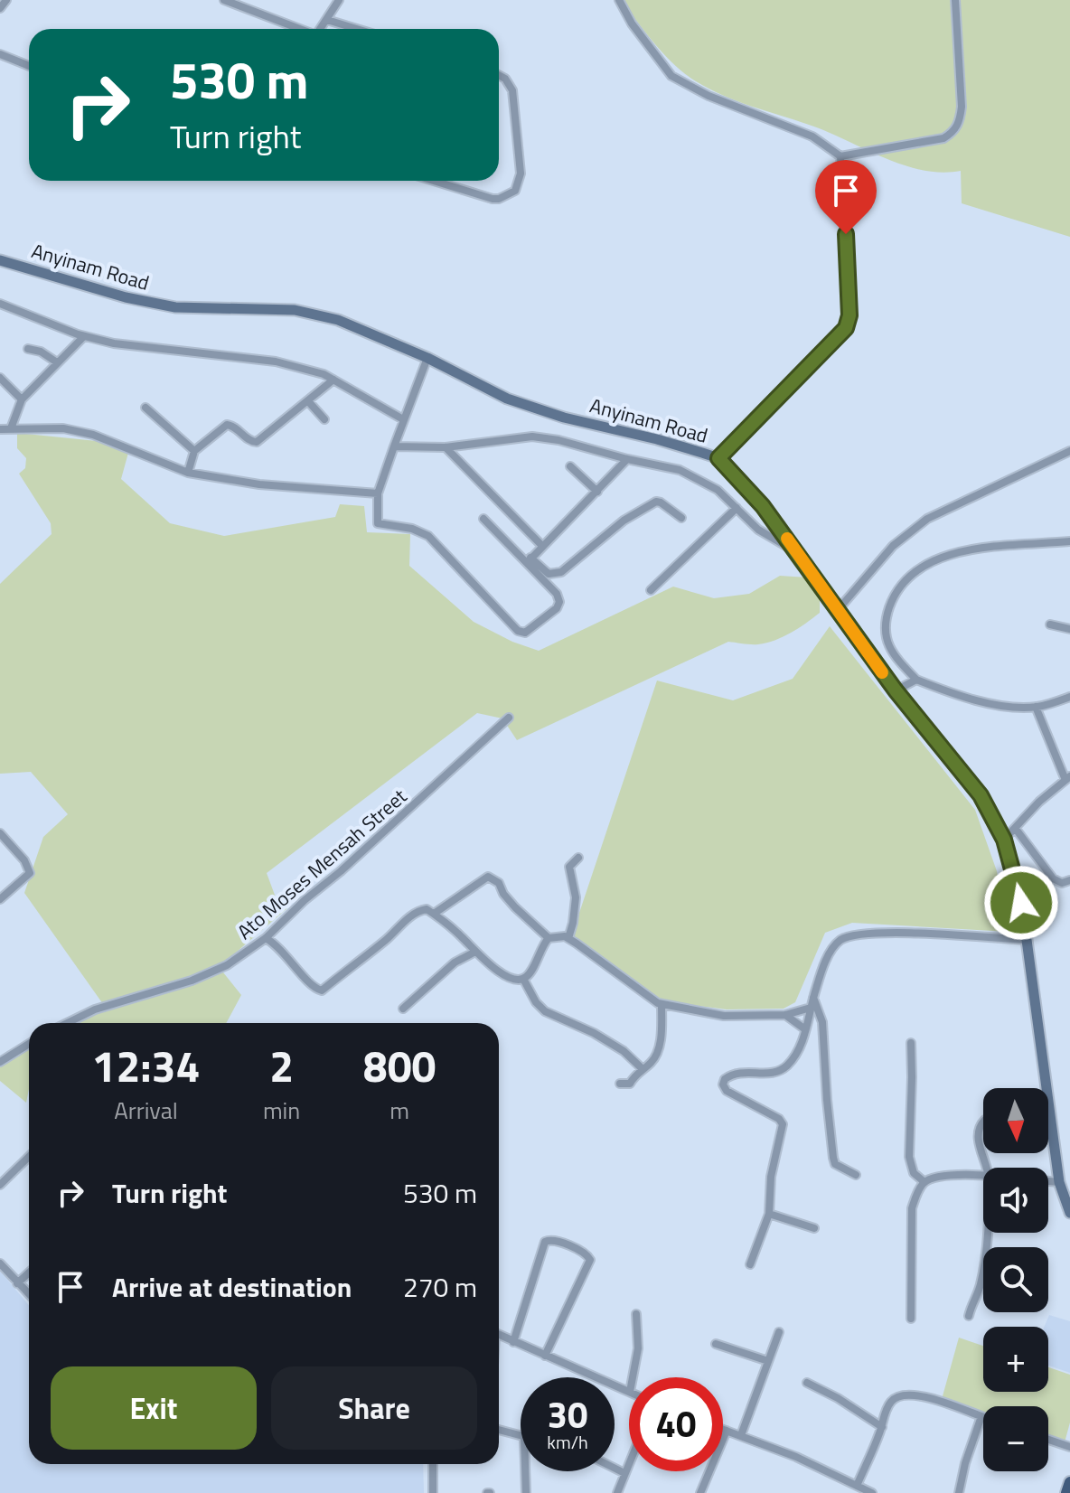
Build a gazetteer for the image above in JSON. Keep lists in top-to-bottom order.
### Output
{
  "streets": {
    "street": ["Anyinam Road", "Ato Moses Mensah Street"]
  },
  "north": "bottom",
  "page": {
    "turn": ["530 m", "Turn right"],
    "eta": [
      "12:34",
      "Arrival",
      "2",
      "min",
      "800",
      "m"
    ],
    "map_buttons": ["+", "−"],
    "list": [
      {
        "name": "Turn right",
        "value": "530 m"
      },
      {
        "name": "Arrive at destination",
        "value": "270 m"
      }
    ],
    "buttons": ["Exit", "Share"],
    "speed": "30 km/h",
    "limit": "40"
  }
}
